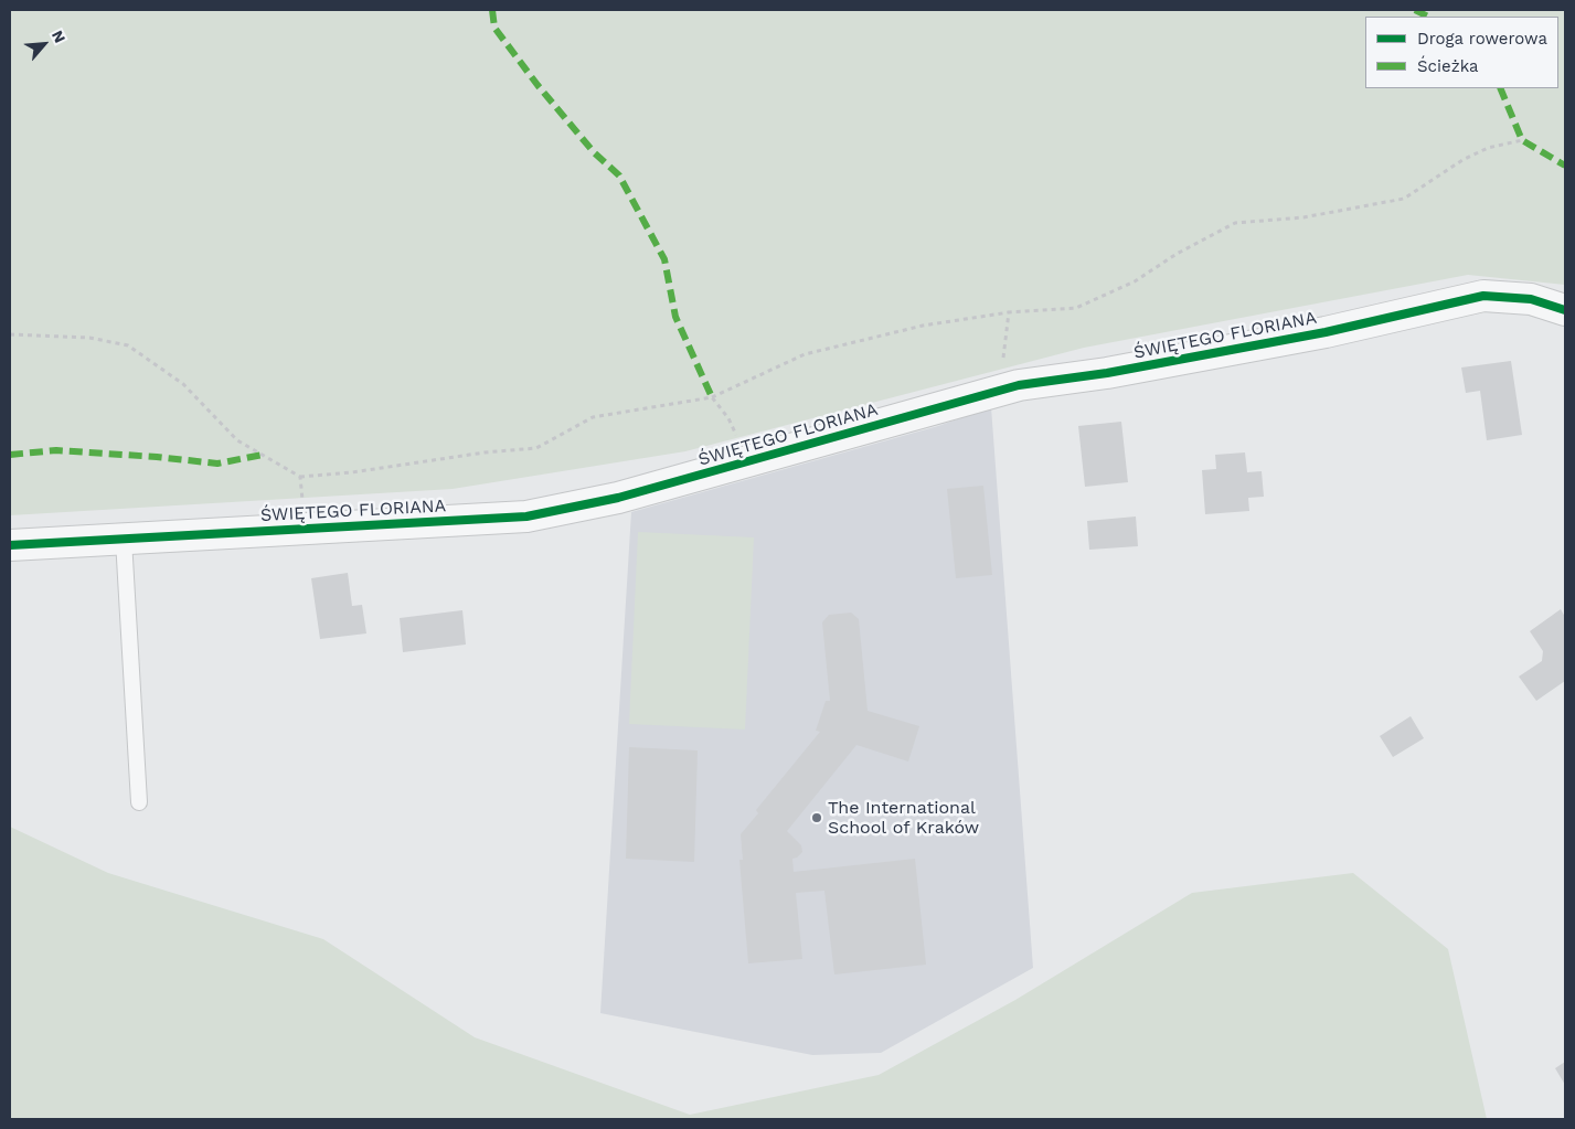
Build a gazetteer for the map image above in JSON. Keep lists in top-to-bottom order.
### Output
{
  "streets": {
    "street": ["ŚWIĘTEGO FLORIANA"]
  },
  "places": ["The International School of Kraków"],
  "legend": ["Droga rowerowa", "Ścieżka"],
  "north": "top right"
}
